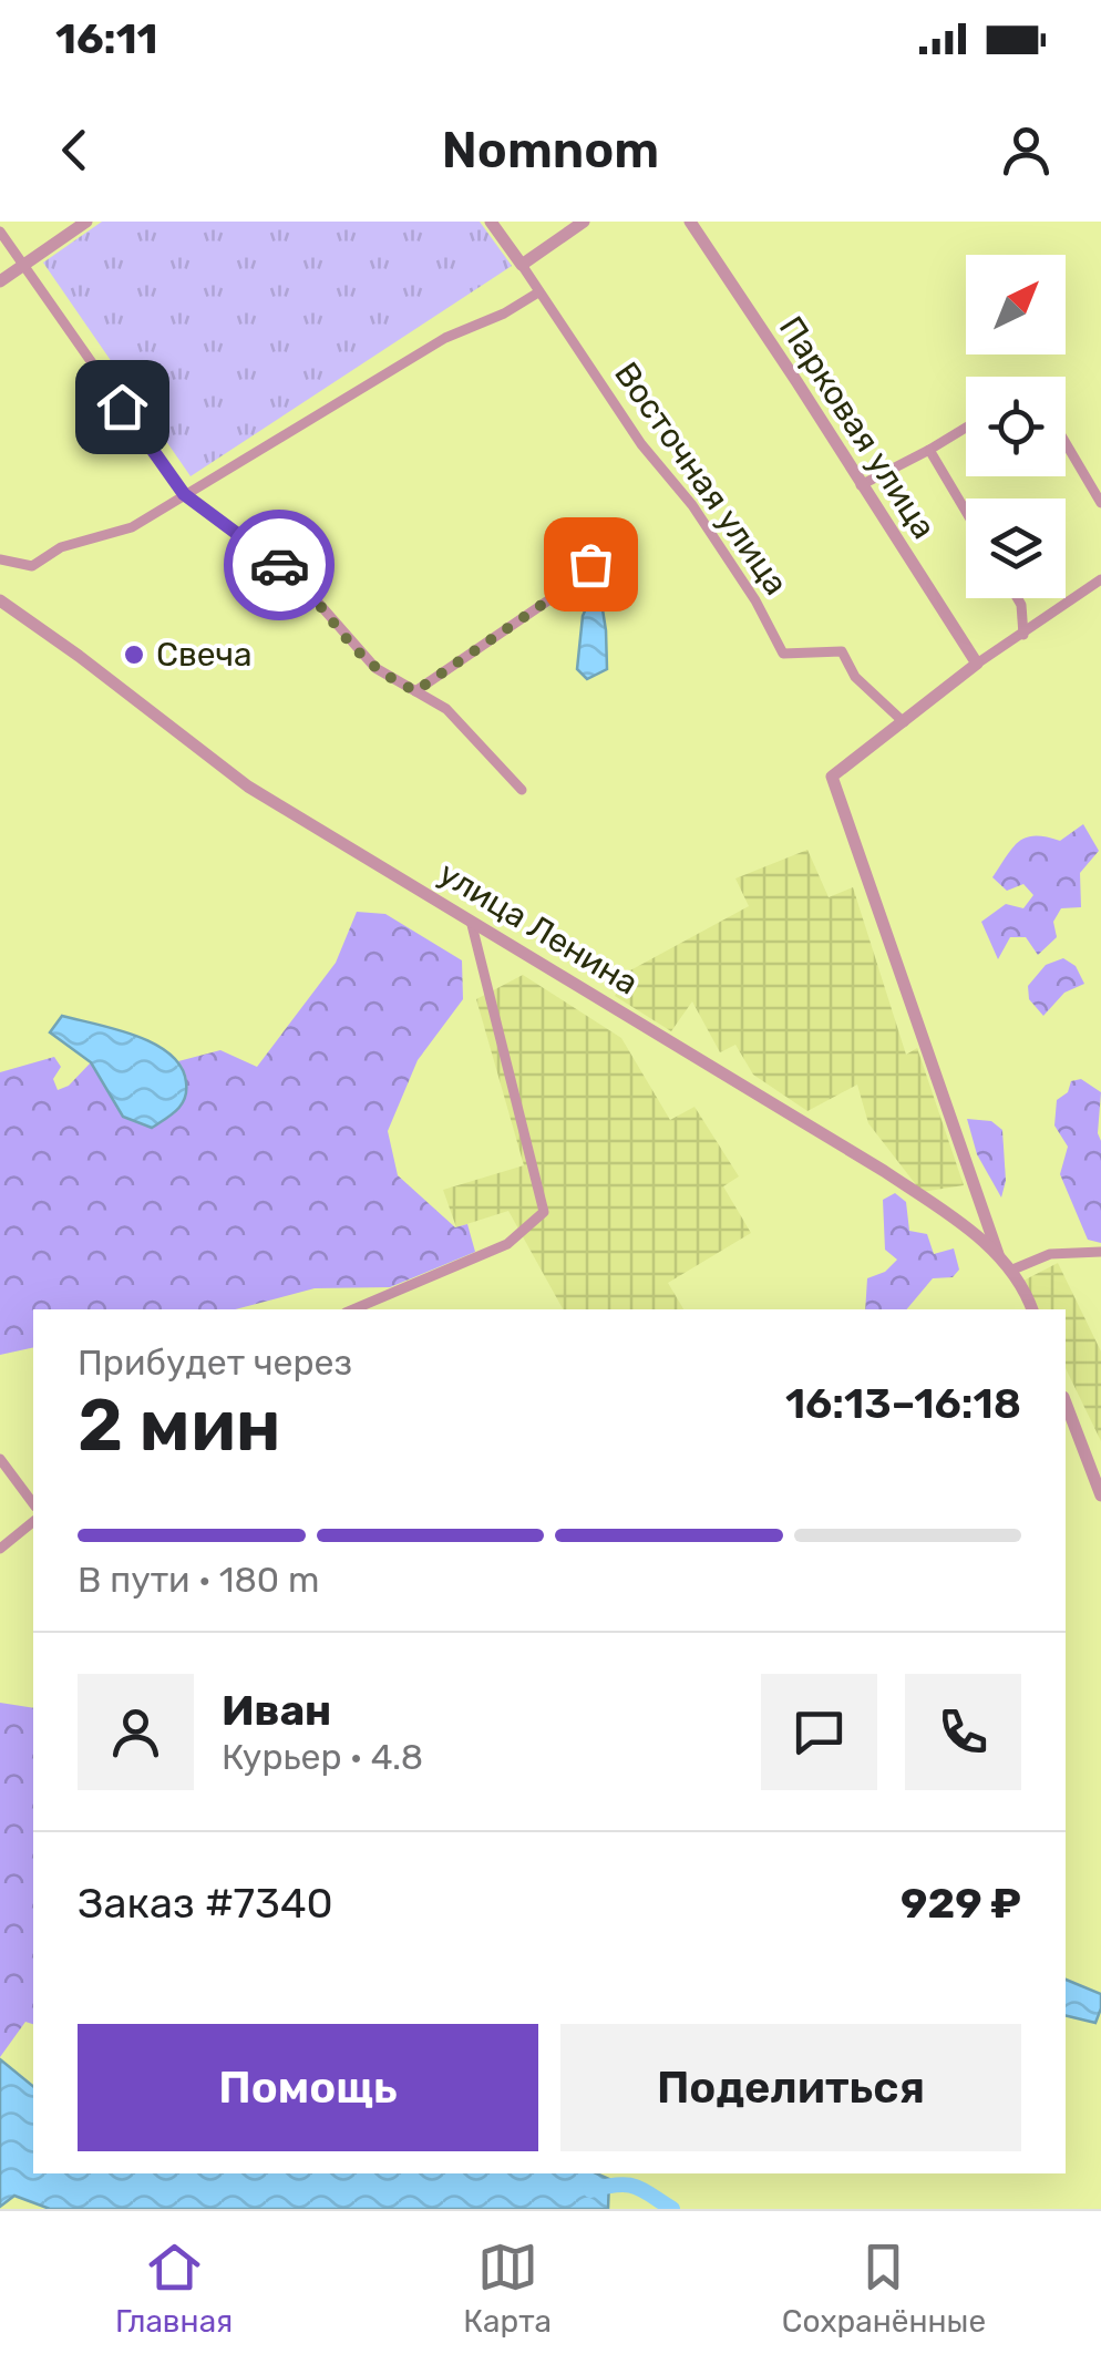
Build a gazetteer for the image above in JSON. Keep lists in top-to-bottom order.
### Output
{
  "streets": {
    "street": ["Парковая улица", "Восточная улица", "улица Ленина"]
  },
  "places": ["Свеча"],
  "north": "top right",
  "page": {
    "status": "16:11",
    "header": "Nomnom",
    "heading": ["2 мин", "Прибудет через", "16:13–16:18"],
    "panel": [
      "Иван",
      "Курьер · 4.8",
      "Заказ #7340",
      "929 ₽"
    ],
    "bar": "В пути · 180 m",
    "buttons": ["Помощь", "Поделиться"],
    "tabs": ["Главная", "Карта", "Сохранённые"]
  }
}
